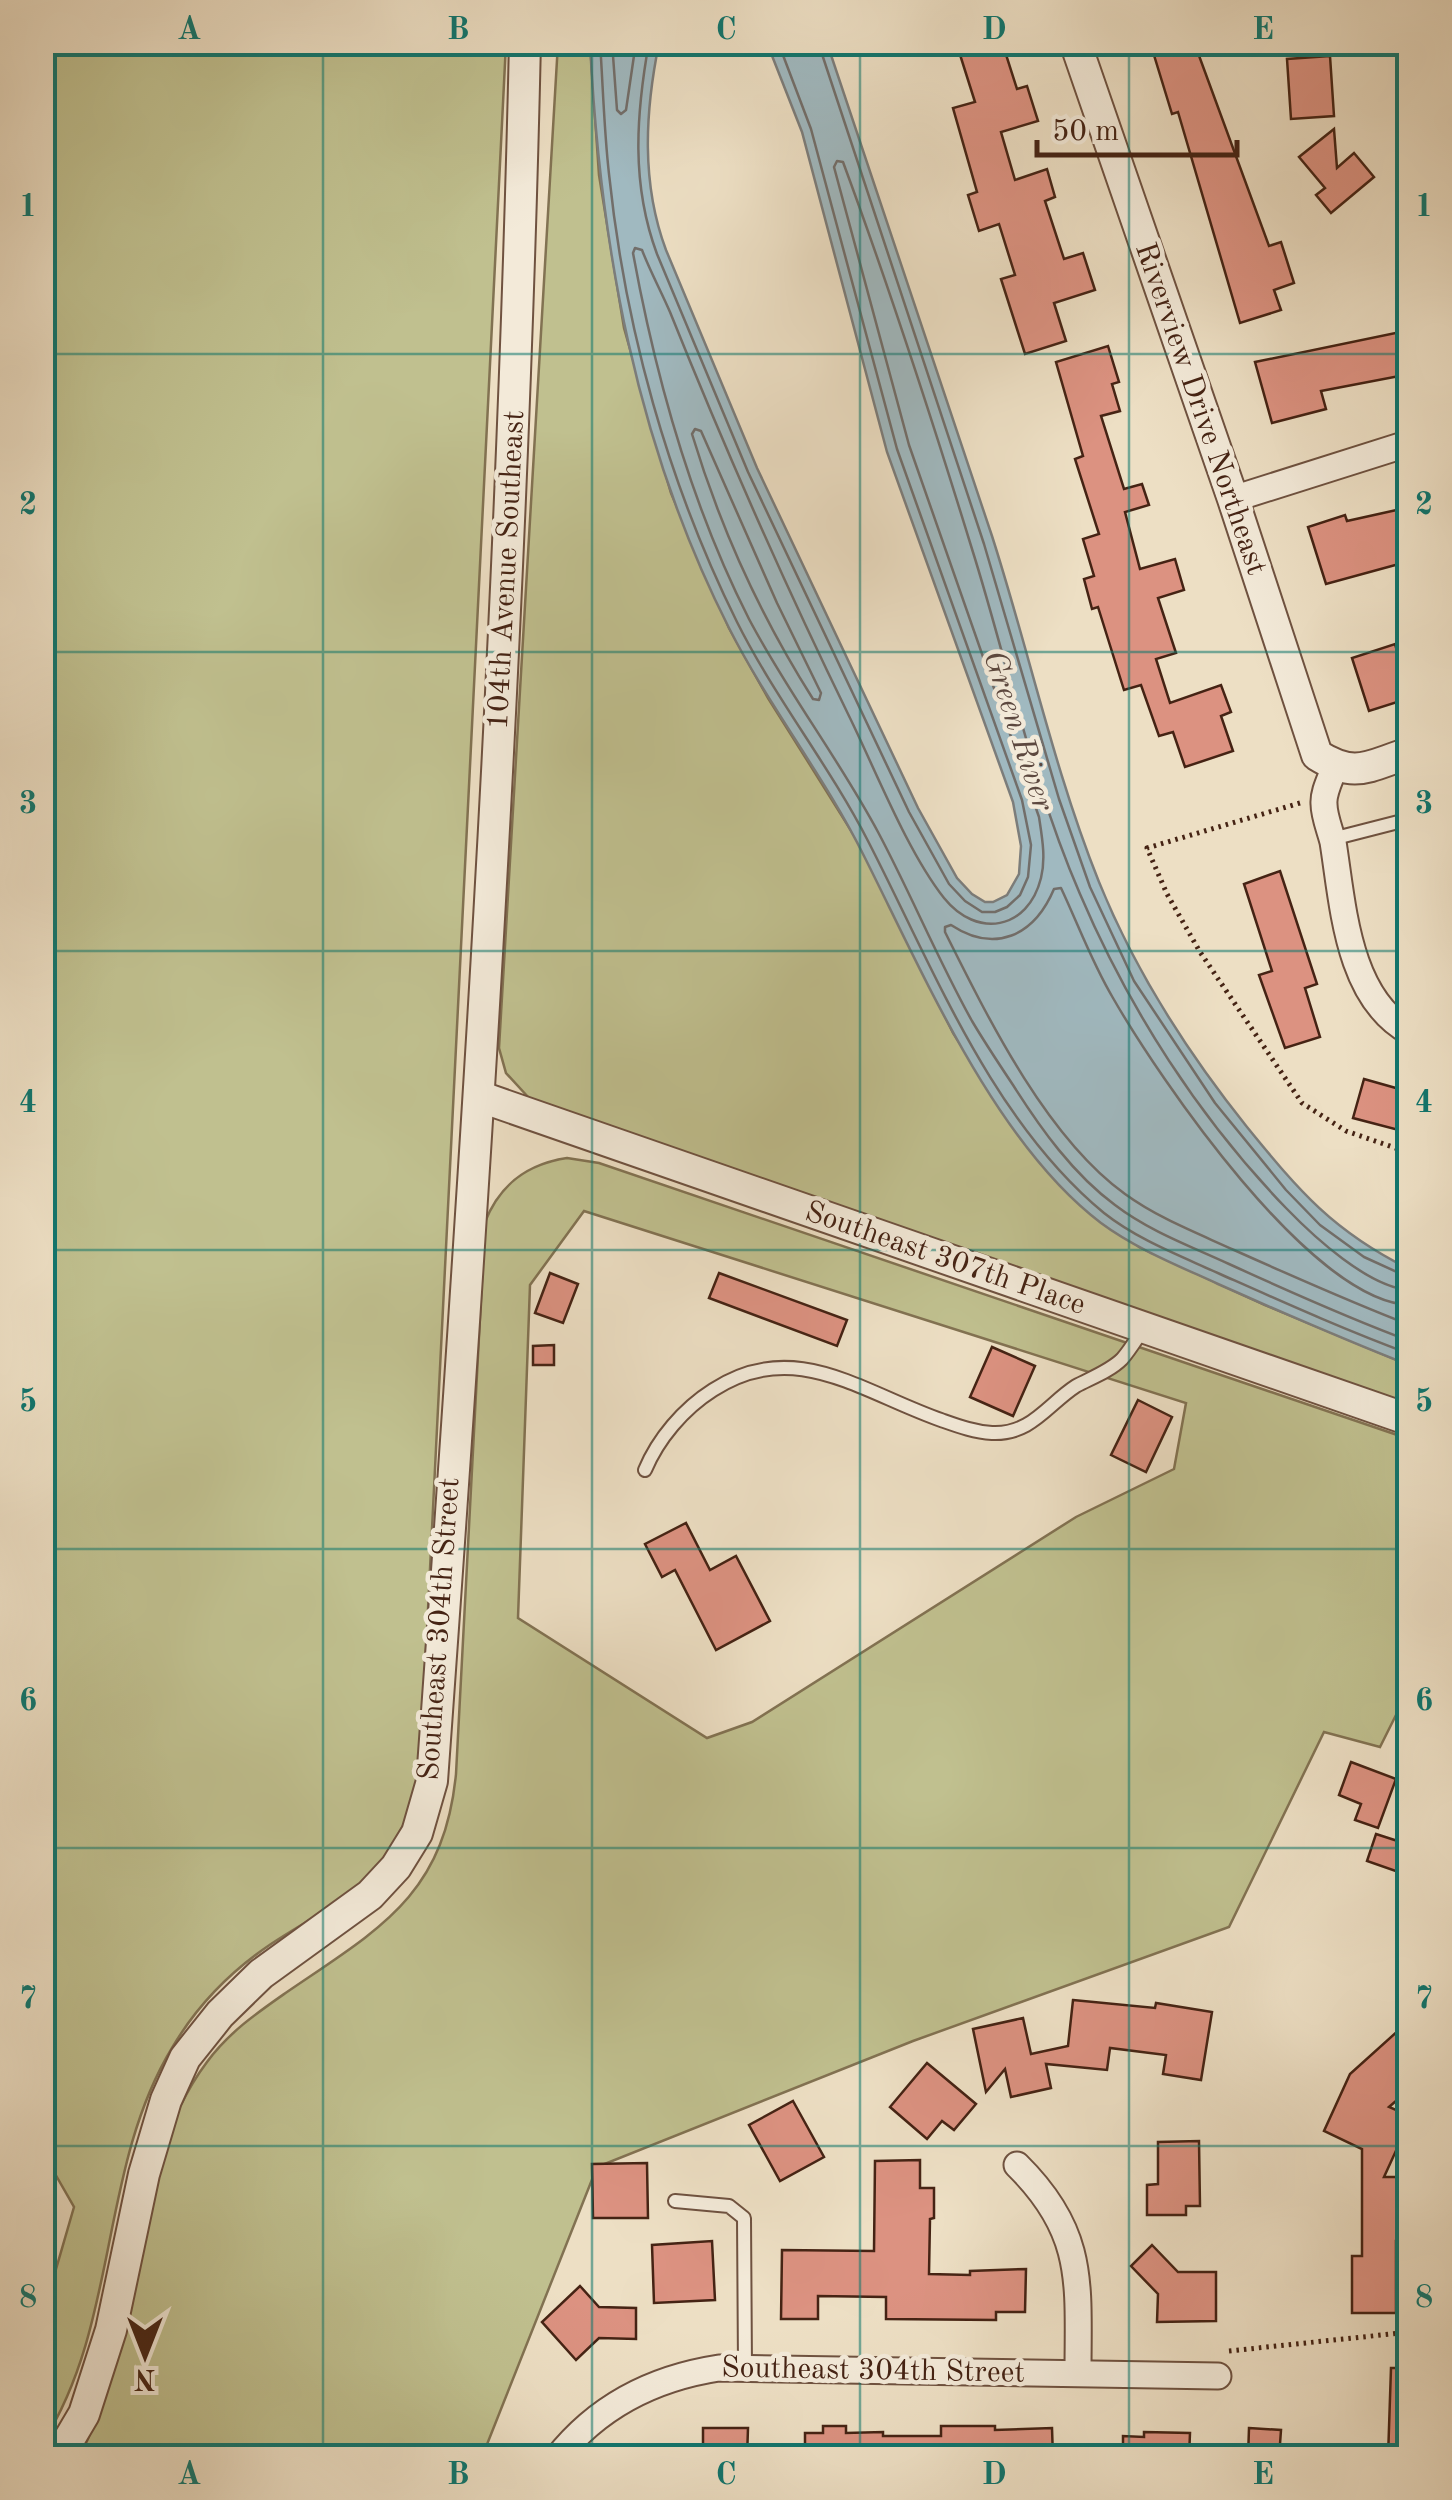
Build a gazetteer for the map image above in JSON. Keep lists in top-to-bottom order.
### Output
{
  "streets": {
    "street": [
      "Riverview Drive Northeast",
      "104th Avenue Southeast",
      "Southeast 307th Place",
      "Southeast 304th Street"
    ]
  },
  "crossings": [
    ["104th Avenue Southeast", "Southeast 307th Place"],
    ["104th Avenue Southeast", "Southeast 304th Street"],
    ["Southeast 307th Place", "Southeast 304th Street"]
  ],
  "water": ["Green River"],
  "scale_bar": "50 m",
  "north": "bottom",
  "grid": {
    "columns": [
      "A",
      "B",
      "C",
      "D",
      "E"
    ],
    "rows": [
      "1",
      "2",
      "3",
      "4",
      "5",
      "6",
      "7",
      "8"
    ]
  }
}
